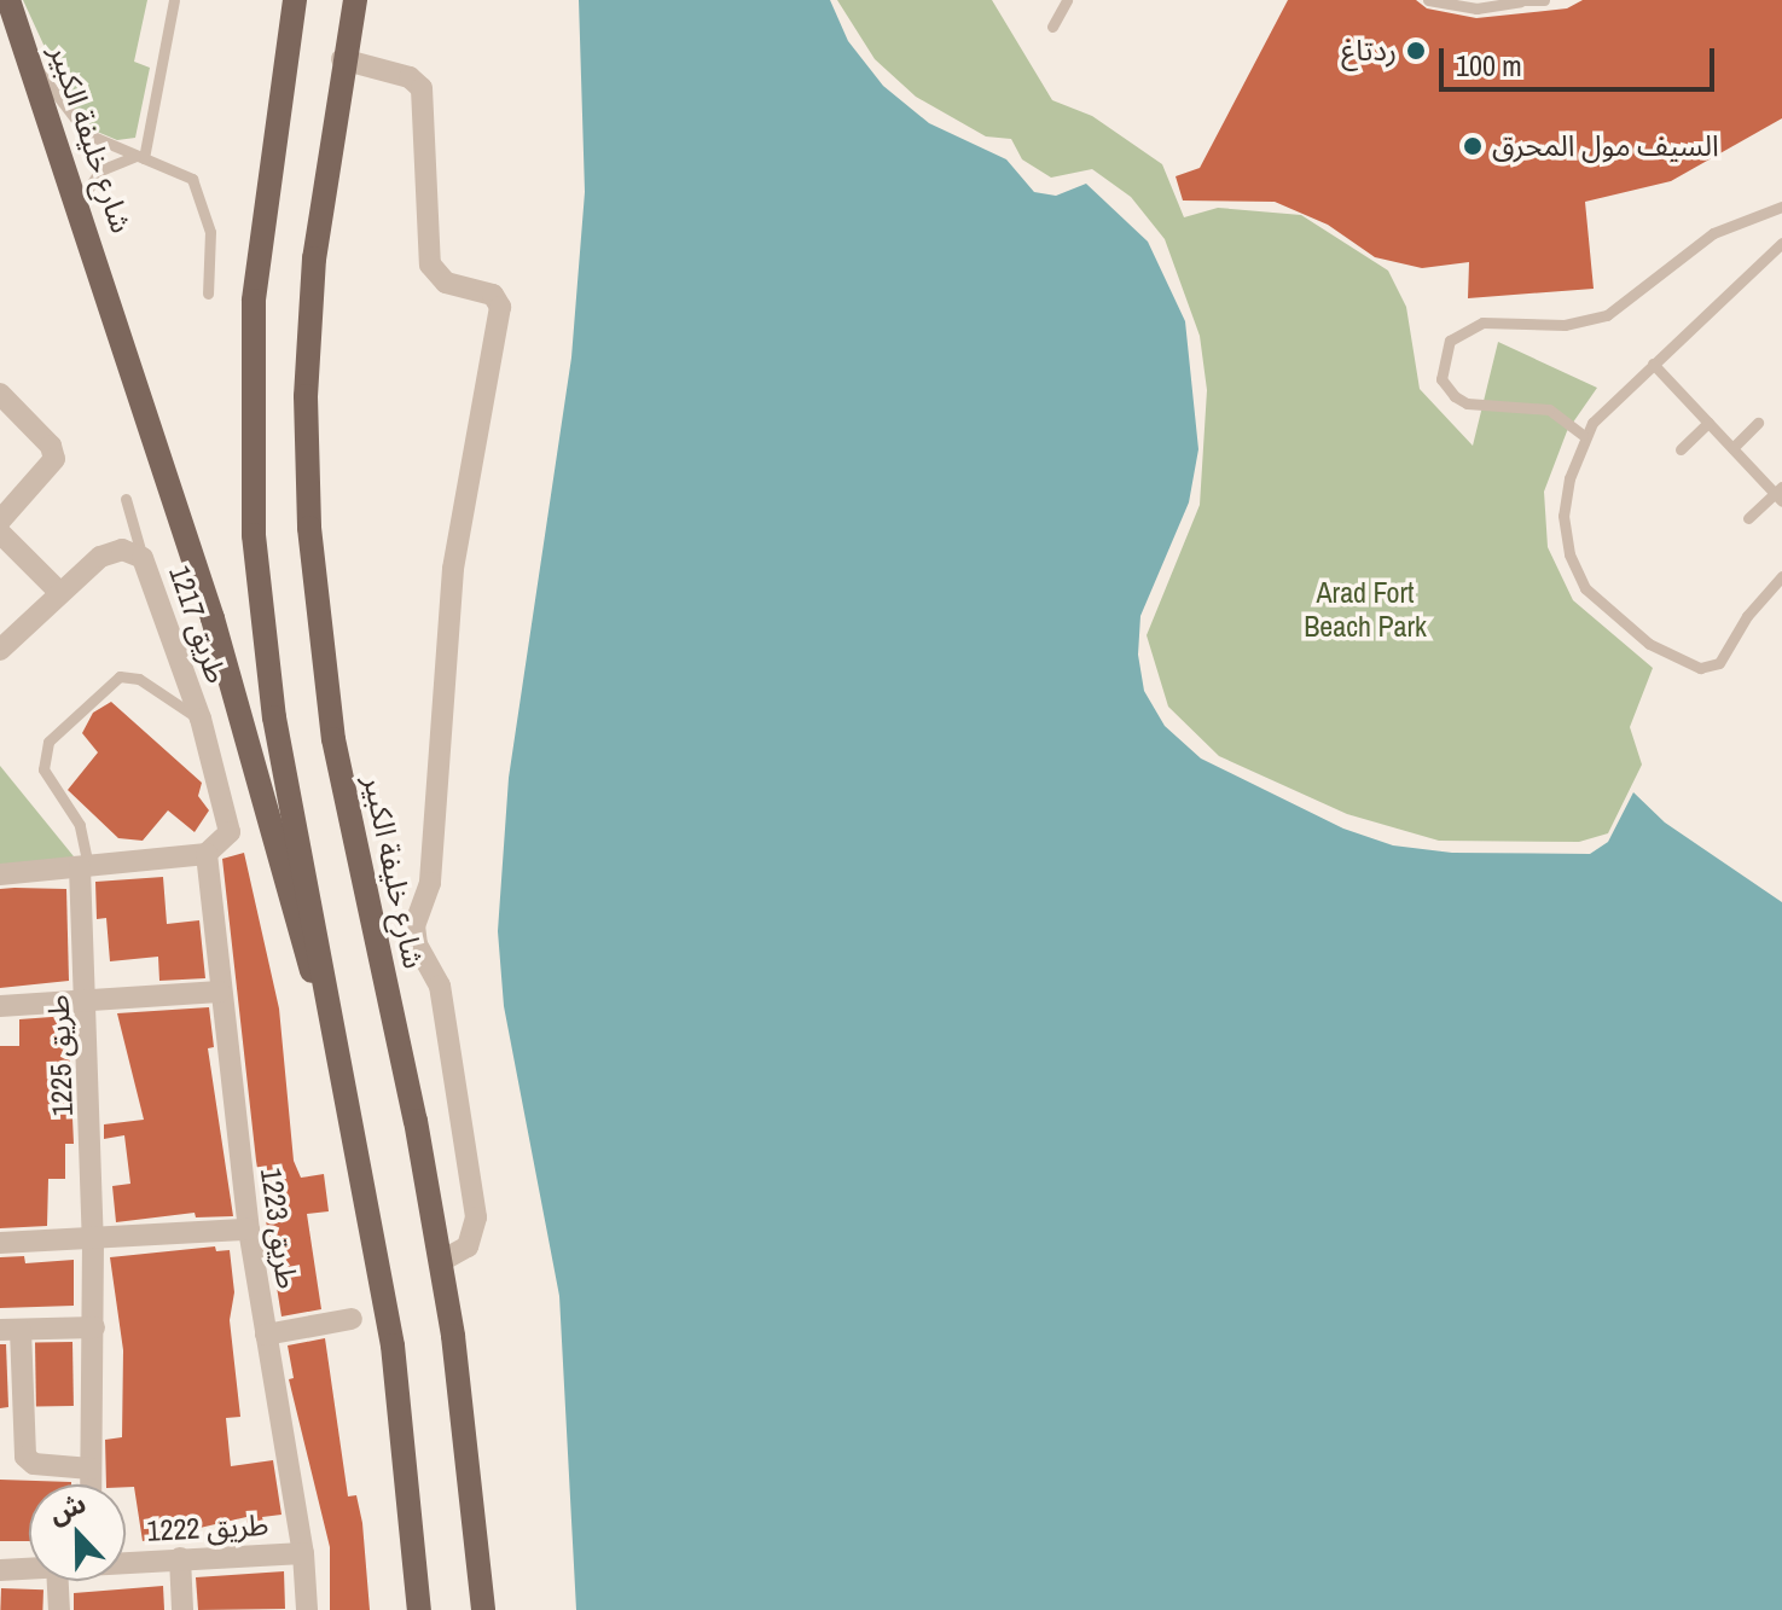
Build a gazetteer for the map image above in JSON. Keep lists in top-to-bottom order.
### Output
{
  "streets": {
    "main road": ["شارع خليفة الكبير"],
    "street": [
      "طريق 1217",
      "طريق 1225",
      "طريق 1223",
      "طريق 1222"
    ]
  },
  "crossings": [
    ["طريق 1217", "طريق 1223"],
    ["طريق 1223", "طريق 1222"]
  ],
  "parks": ["Arad Fort Beach Park"],
  "places": ["ردتاغ", "السيف مول المحرق"],
  "scale_bar": "100 m",
  "north": "top"
}
